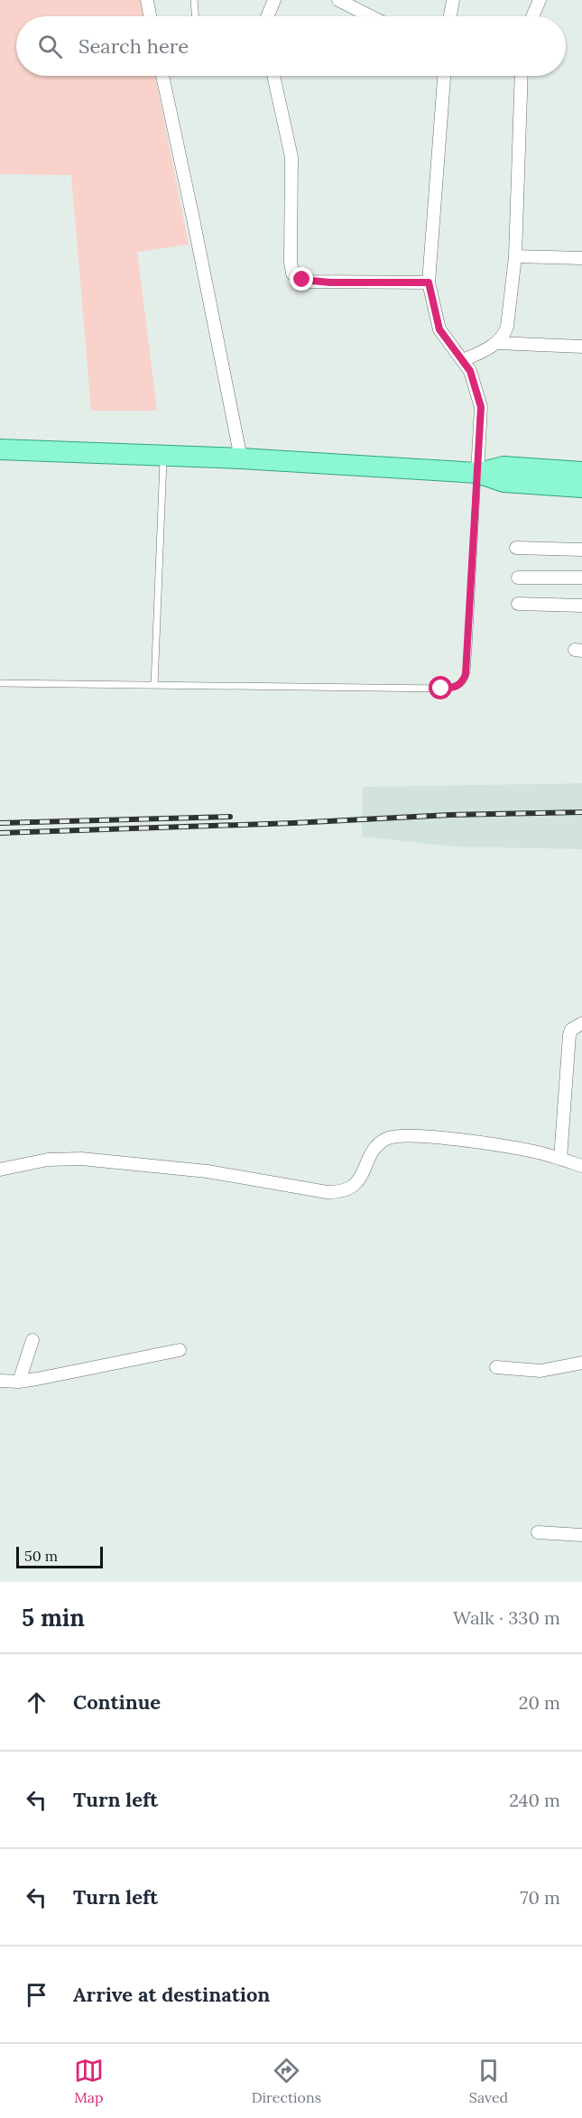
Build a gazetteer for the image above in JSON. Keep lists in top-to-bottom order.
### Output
{
  "scale_bar": "50 m",
  "page": {
    "search": "Search here",
    "scale": "50 m",
    "heading": ["5 min", "Walk · 330 m"],
    "list": [
      ["Continue", "20 m"],
      ["Turn left", "240 m"],
      ["Turn left", "70 m"],
      "Arrive at destination"
    ],
    "nav": ["Map", "Directions", "Saved"]
  }
}
